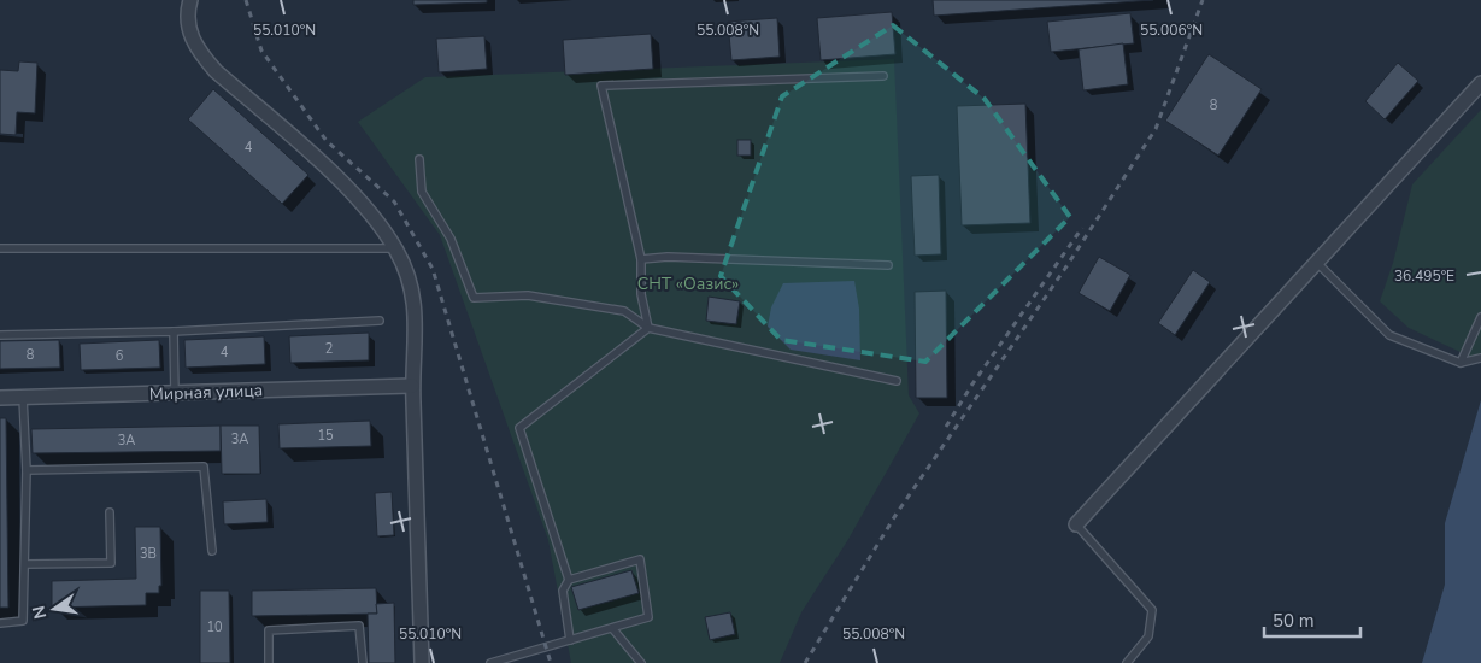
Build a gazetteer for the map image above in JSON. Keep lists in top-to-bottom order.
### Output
{
  "streets": {
    "street": ["Мирная улица"]
  },
  "parks": ["СНТ «Оазис»"],
  "house_numbers": [
    "8",
    "4",
    "2",
    "4",
    "8",
    "6",
    "15",
    "3А",
    "3А",
    "3В",
    "10"
  ],
  "scale_bar": "50 m",
  "north": "left",
  "coordinates": [
    "55.010°N",
    "55.008°N",
    "55.006°N",
    "36.495°E"
  ]
}
